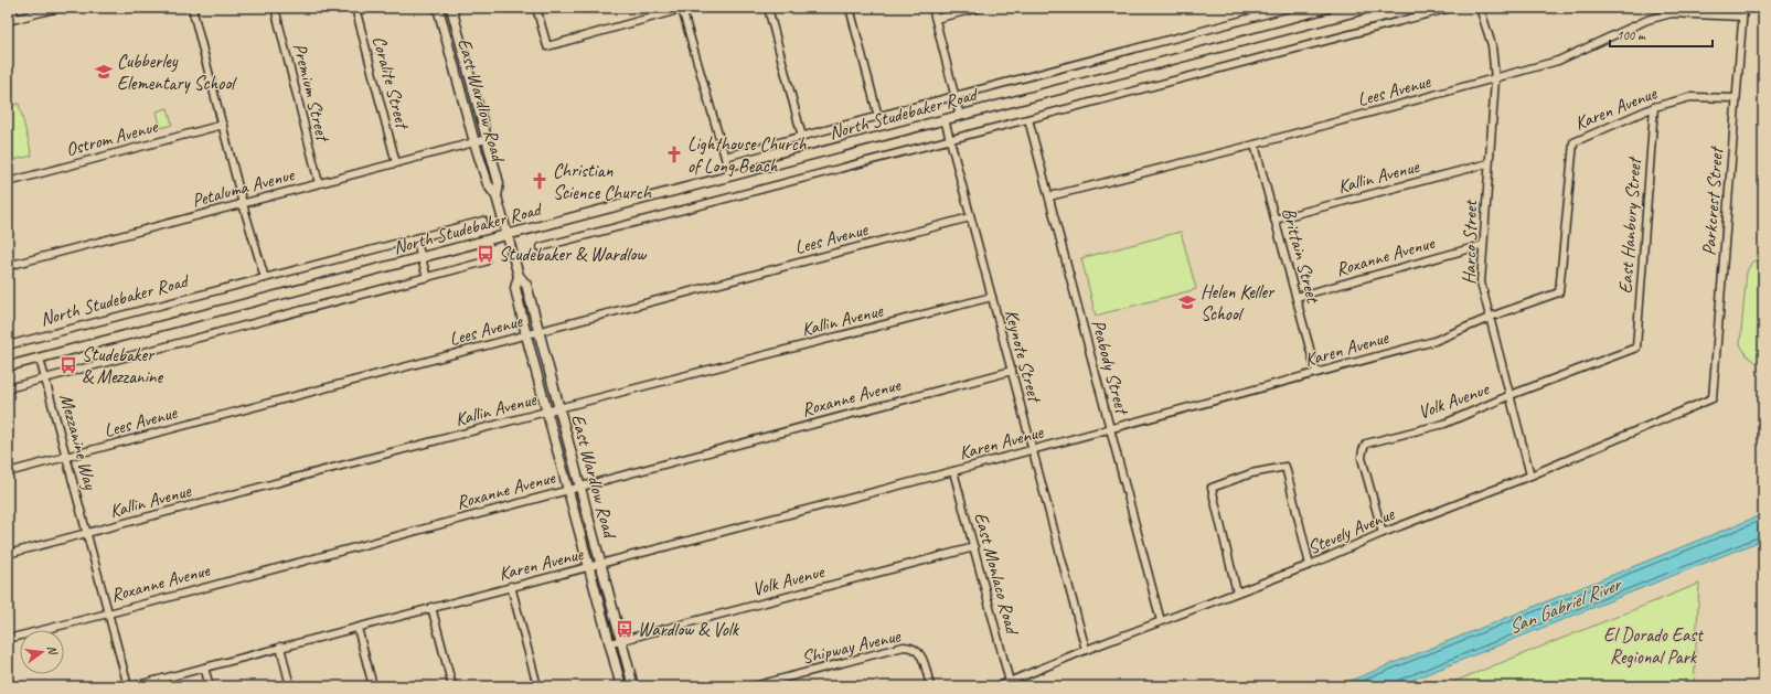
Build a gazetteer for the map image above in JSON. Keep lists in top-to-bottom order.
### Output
{
  "streets": {
    "main road": ["East Wardlow Road", "North Studebaker Road"],
    "street": [
      "Coralite Street",
      "Lees Avenue",
      "Premium Street",
      "Karen Avenue",
      "Ostrom Avenue",
      "Kallin Avenue",
      "Petaluma Avenue",
      "Parkcrest Street",
      "East Hanbury Street",
      "Harco Street",
      "Brittain Street",
      "Roxanne Avenue",
      "Keynote Street",
      "Peabody Street",
      "Volk Avenue",
      "Mezzanine Way",
      "Stevely Avenue",
      "East Monlaco Road",
      "Shipway Avenue"
    ]
  },
  "crossings": [
    ["Coralite Street", "Petaluma Avenue"],
    ["Lees Avenue", "East Wardlow Road"],
    ["Lees Avenue", "Parkcrest Street"],
    ["Lees Avenue", "Harco Street"],
    ["Lees Avenue", "Brittain Street"],
    ["Lees Avenue", "Keynote Street"],
    ["Lees Avenue", "Peabody Street"],
    ["Lees Avenue", "Mezzanine Way"],
    ["Premium Street", "Petaluma Avenue"],
    ["East Wardlow Road", "Karen Avenue"],
    ["East Wardlow Road", "North Studebaker Road"],
    ["East Wardlow Road", "Kallin Avenue"],
    ["East Wardlow Road", "Petaluma Avenue"],
    ["East Wardlow Road", "Roxanne Avenue"],
    ["East Wardlow Road", "Volk Avenue"],
    ["Karen Avenue", "Parkcrest Street"],
    ["Karen Avenue", "East Hanbury Street"],
    ["Karen Avenue", "Harco Street"],
    ["Karen Avenue", "Brittain Street"],
    ["Karen Avenue", "Keynote Street"],
    ["Karen Avenue", "Peabody Street"],
    ["Karen Avenue", "East Monlaco Road"],
    ["North Studebaker Road", "Keynote Street"],
    ["North Studebaker Road", "Peabody Street"],
    ["North Studebaker Road", "Mezzanine Way"],
    ["Kallin Avenue", "Harco Street"],
    ["Kallin Avenue", "Brittain Street"],
    ["Kallin Avenue", "Keynote Street"],
    ["Kallin Avenue", "Mezzanine Way"],
    ["Parkcrest Street", "Stevely Avenue"],
    ["East Hanbury Street", "Volk Avenue"],
    ["Harco Street", "Roxanne Avenue"],
    ["Harco Street", "Volk Avenue"],
    ["Harco Street", "Stevely Avenue"],
    ["Brittain Street", "Roxanne Avenue"],
    ["Roxanne Avenue", "Keynote Street"],
    ["Roxanne Avenue", "Mezzanine Way"],
    ["Keynote Street", "Stevely Avenue"],
    ["Peabody Street", "Stevely Avenue"],
    ["Volk Avenue", "Stevely Avenue"],
    ["Volk Avenue", "East Monlaco Road"],
    ["Stevely Avenue", "East Monlaco Road"]
  ],
  "water": ["San Gabriel River"],
  "parks": ["El Dorado East Regional Park"],
  "places": {
    "school or university": ["Cubberley Elementary School", "Helen Keller School"],
    "church": ["Lighthouse Church of Long Beach", "Christian Science Church"],
    "bus stop": ["Studebaker & Wardlow", "Studebaker & Mezzanine", "Wardlow & Volk"]
  },
  "scale_bar": "100 m",
  "north": "right"
}
